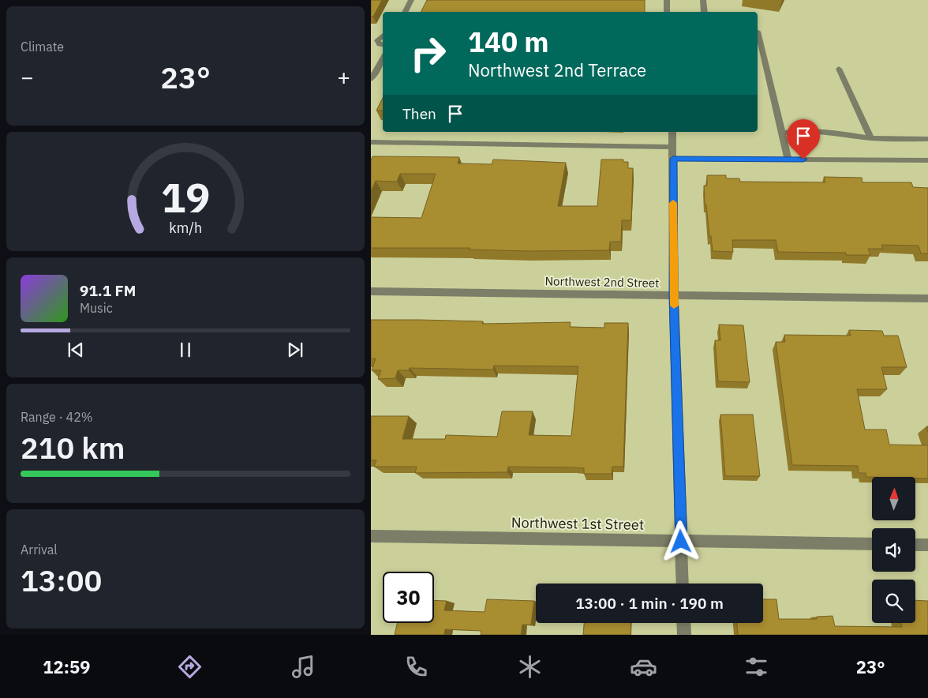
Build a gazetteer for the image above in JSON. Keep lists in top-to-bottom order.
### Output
{
  "streets": {
    "street": ["Northwest 2nd Street", "Northwest 1st Street"]
  },
  "north": "top",
  "page": {
    "tile": [
      "Climate",
      ["Range · 42%", "210 km"],
      ["Arrival", "13:00"]
    ],
    "turn": ["140 m", "Northwest 2nd Terrace"],
    "heat": ["−", "23°", "+"],
    "then": "Then",
    "song": ["91.1 FM", "Music"],
    "limit": "30",
    "trip": "13:00 · 1 min · 190 m",
    "tabs": ["12:59", "23°"],
    "gauge": ["19", "km/h"]
  }
}
